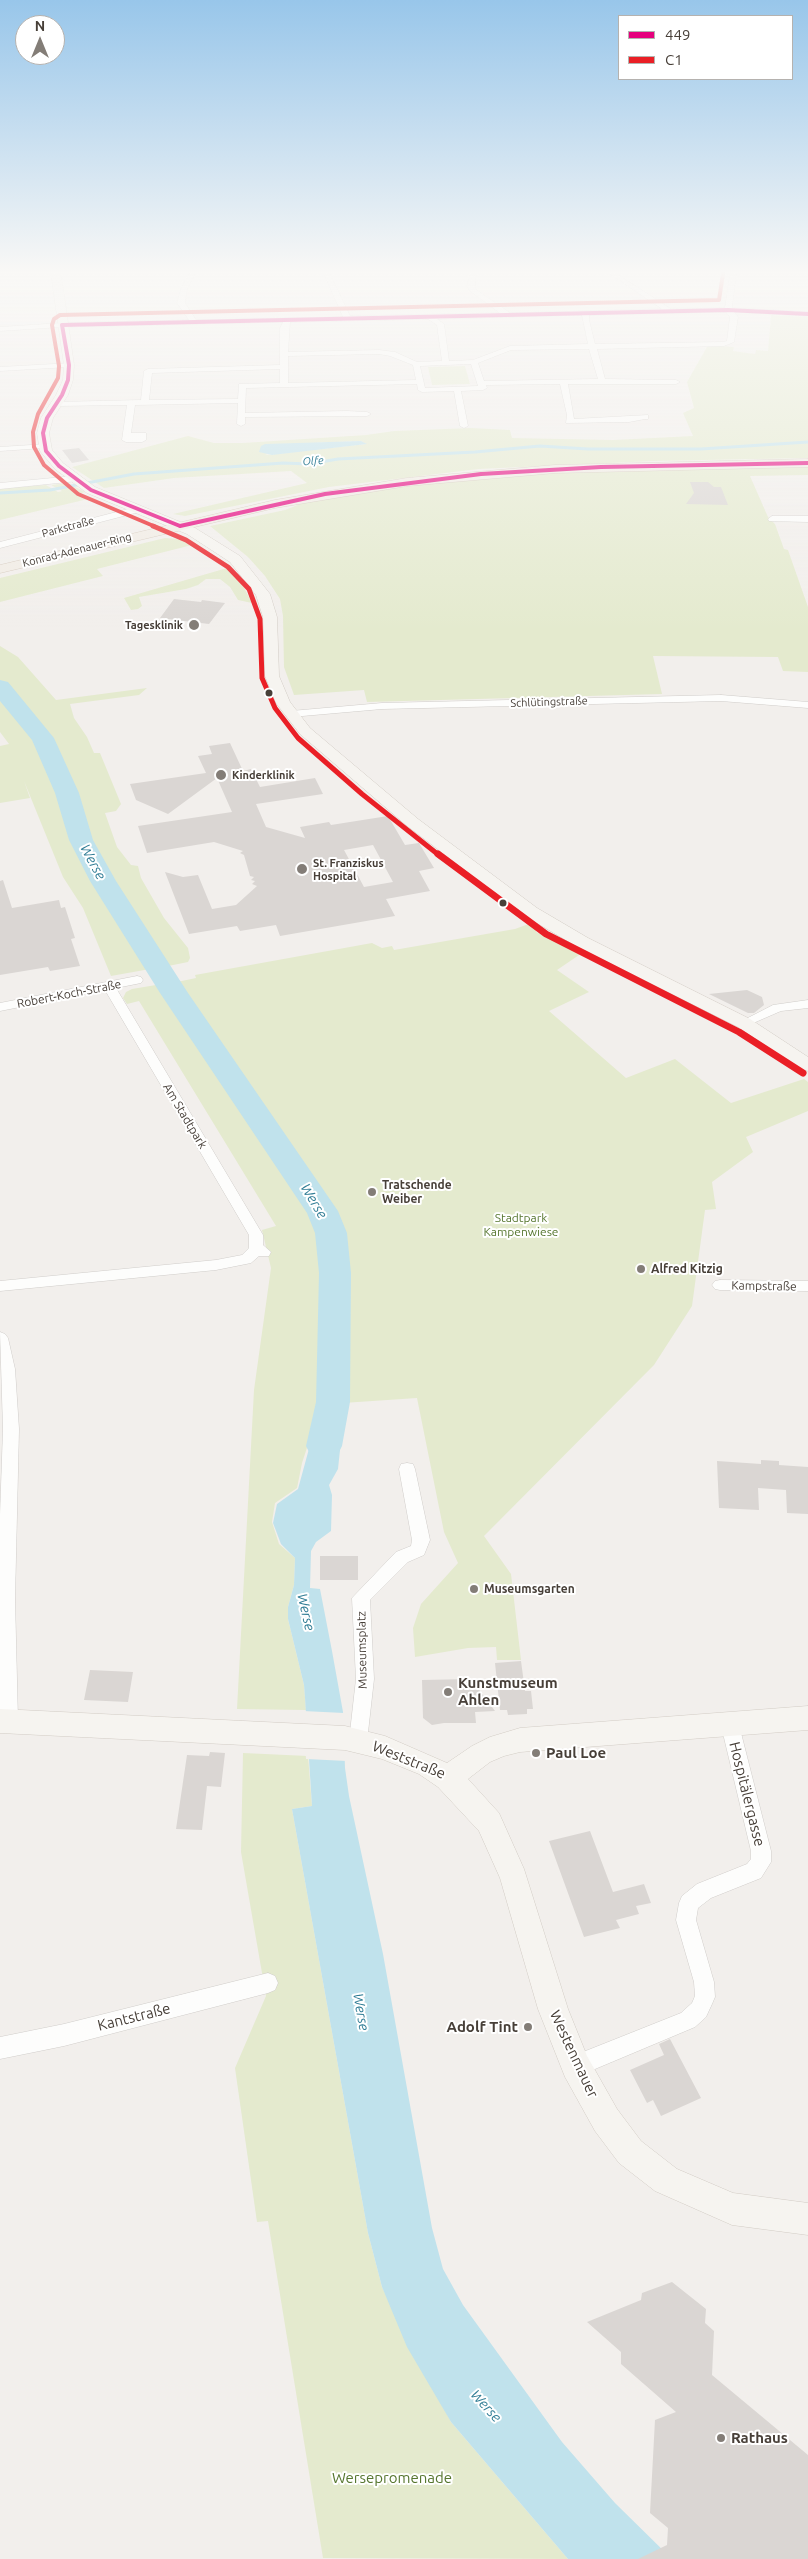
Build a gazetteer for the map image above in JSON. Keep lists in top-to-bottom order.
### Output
{
  "streets": {
    "main road": ["Konrad-Adenauer-Ring"],
    "street": [
      "Parkstraße",
      "Schlütingstraße",
      "Robert-Koch-Straße",
      "Am Stadtpark",
      "Kampstraße",
      "Museumsplatz",
      "Weststraße",
      "Hospitälergasse",
      "Kantstraße",
      "Westenmauer"
    ]
  },
  "crossings": [
    ["Robert-Koch-Straße", "Am Stadtpark"],
    ["Museumsplatz", "Weststraße"],
    ["Weststraße", "Hospitälergasse"],
    ["Weststraße", "Westenmauer"],
    ["Hospitälergasse", "Westenmauer"]
  ],
  "water": ["Olfe", "Werse"],
  "parks": ["Stadtpark Kampenwiese", "Wersepromenade"],
  "places": [
    "Tagesklinik",
    "Kinderklinik",
    "St. Franziskus Hospital",
    "Tratschende Weiber",
    "Alfred Kitzig",
    "Museumsgarten",
    "Kunstmuseum Ahlen",
    "Paul Loe",
    "Adolf Tint",
    "Rathaus"
  ],
  "lines": ["transit line 449", "transit line C1"],
  "legend": ["449", "C1"],
  "north": "top"
}
